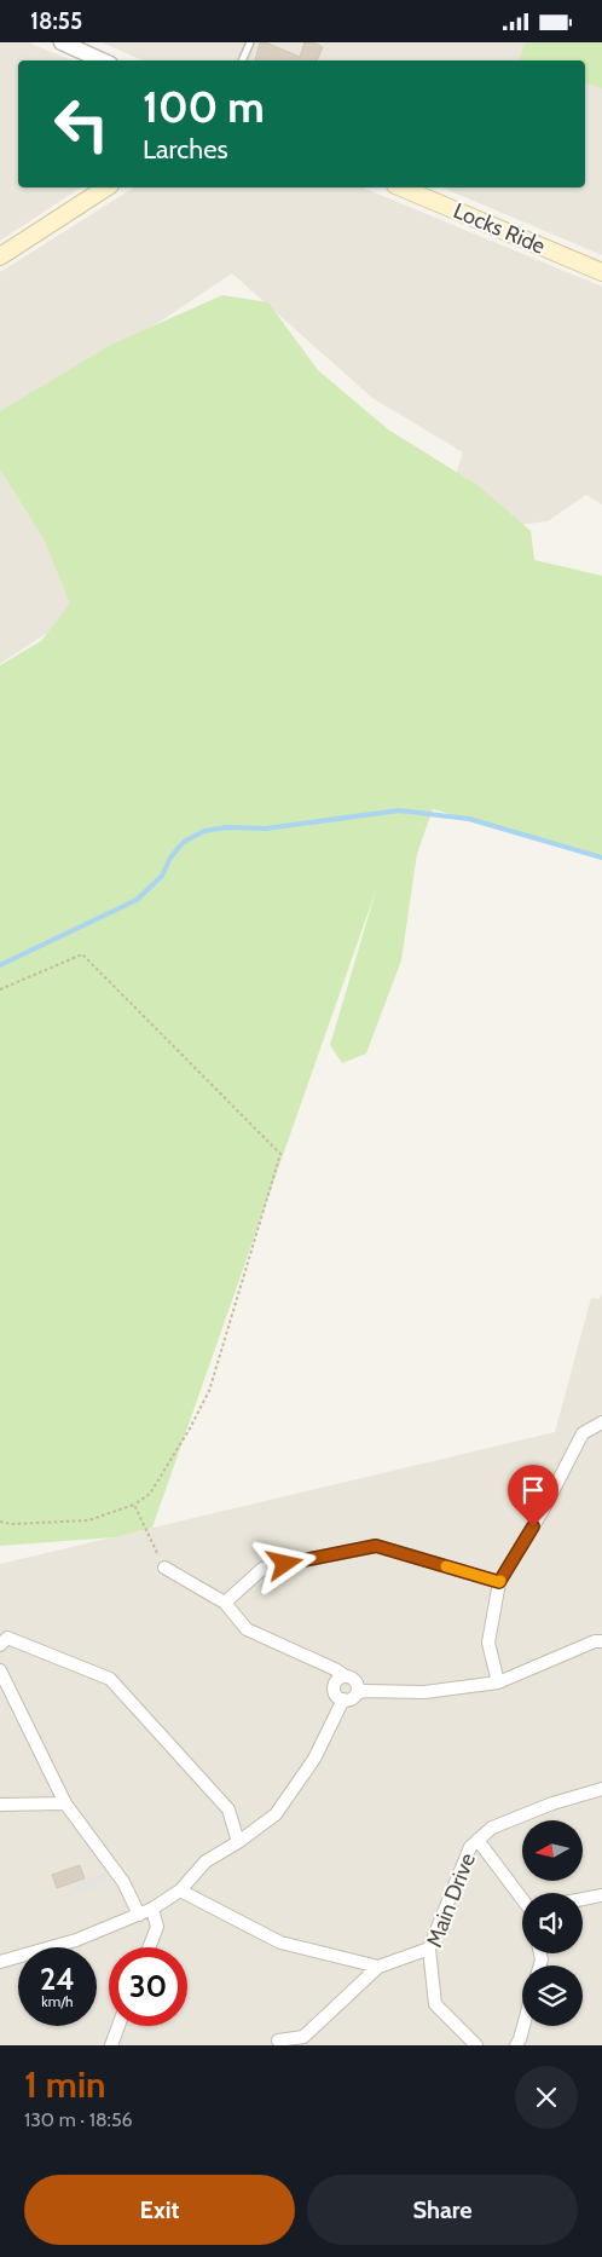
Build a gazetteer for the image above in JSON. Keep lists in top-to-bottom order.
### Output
{
  "streets": {
    "main road": ["Locks Ride"],
    "street": ["Main Drive"]
  },
  "north": "left",
  "page": {
    "status": "18:55",
    "turn": ["100 m", "Larches"],
    "speed": "24 km/h",
    "limit": "30",
    "heading": ["1 min", "130 m · 18:56"],
    "buttons": ["Exit", "Share"]
  }
}
